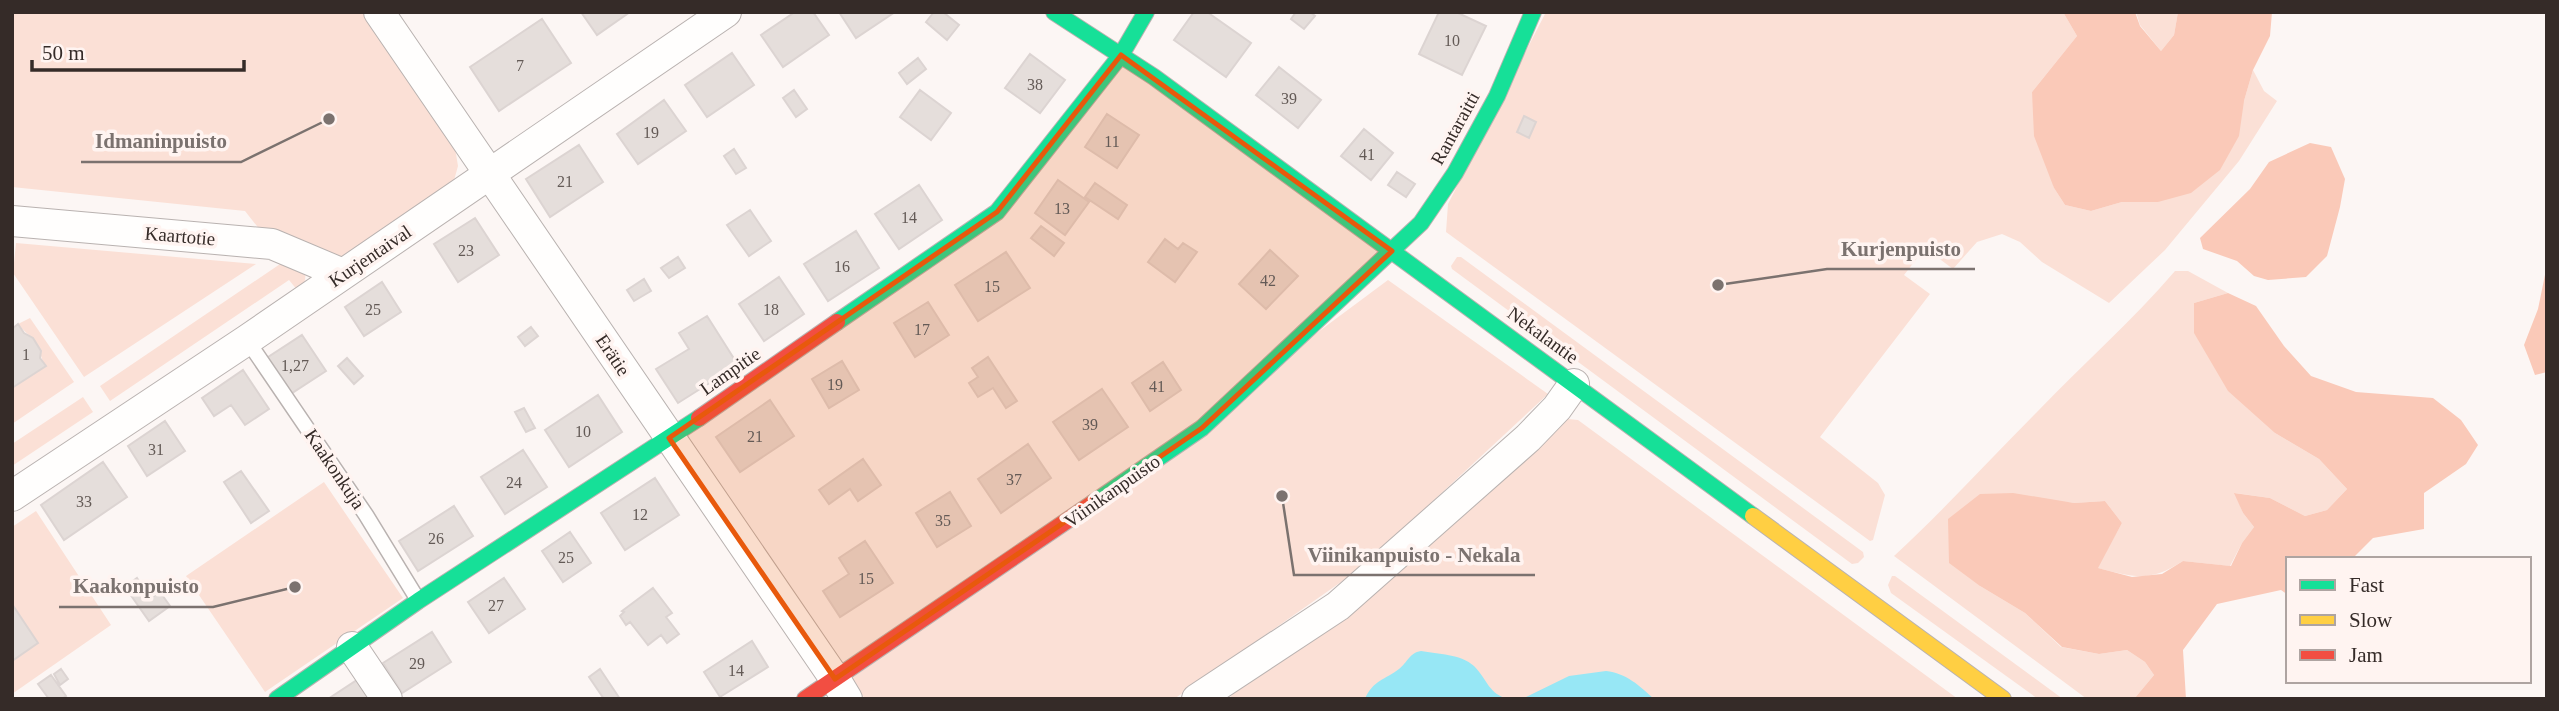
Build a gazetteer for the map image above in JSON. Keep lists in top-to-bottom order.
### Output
{
  "streets": {
    "street": [
      "Rantaraitti",
      "Kaartotie",
      "Kurjentaival",
      "Nekalantie",
      "Erätie",
      "Lampitie",
      "Viinikanpuisto"
    ],
    "lane": ["Kaakonkuja"]
  },
  "crossings": [
    ["Rantaraitti", "Nekalantie"],
    ["Rantaraitti", "Viinikanpuisto"],
    ["Kaartotie", "Kurjentaival"],
    ["Kurjentaival", "Erätie"],
    ["Kurjentaival", "Kaakonkuja"],
    ["Nekalantie", "Lampitie"],
    ["Nekalantie", "Viinikanpuisto"],
    ["Erätie", "Lampitie"],
    ["Erätie", "Viinikanpuisto"],
    ["Lampitie", "Kaakonkuja"]
  ],
  "places": [
    "Idmaninpuisto",
    "Kurjenpuisto",
    "Viinikanpuisto - Nekala",
    "Kaakonpuisto"
  ],
  "house_numbers": [
    "10",
    "7",
    "38",
    "39",
    "19",
    "11",
    "41",
    "21",
    "13",
    "14",
    "23",
    "16",
    "42",
    "15",
    "25",
    "18",
    "17",
    "1",
    "1,27",
    "19",
    "41",
    "39",
    "10",
    "21",
    "31",
    "37",
    "24",
    "33",
    "12",
    "35",
    "26",
    "25",
    "15",
    "27",
    "29",
    "14"
  ],
  "legend": ["Fast", "Slow", "Jam"],
  "scale_bar": "50 m"
}
